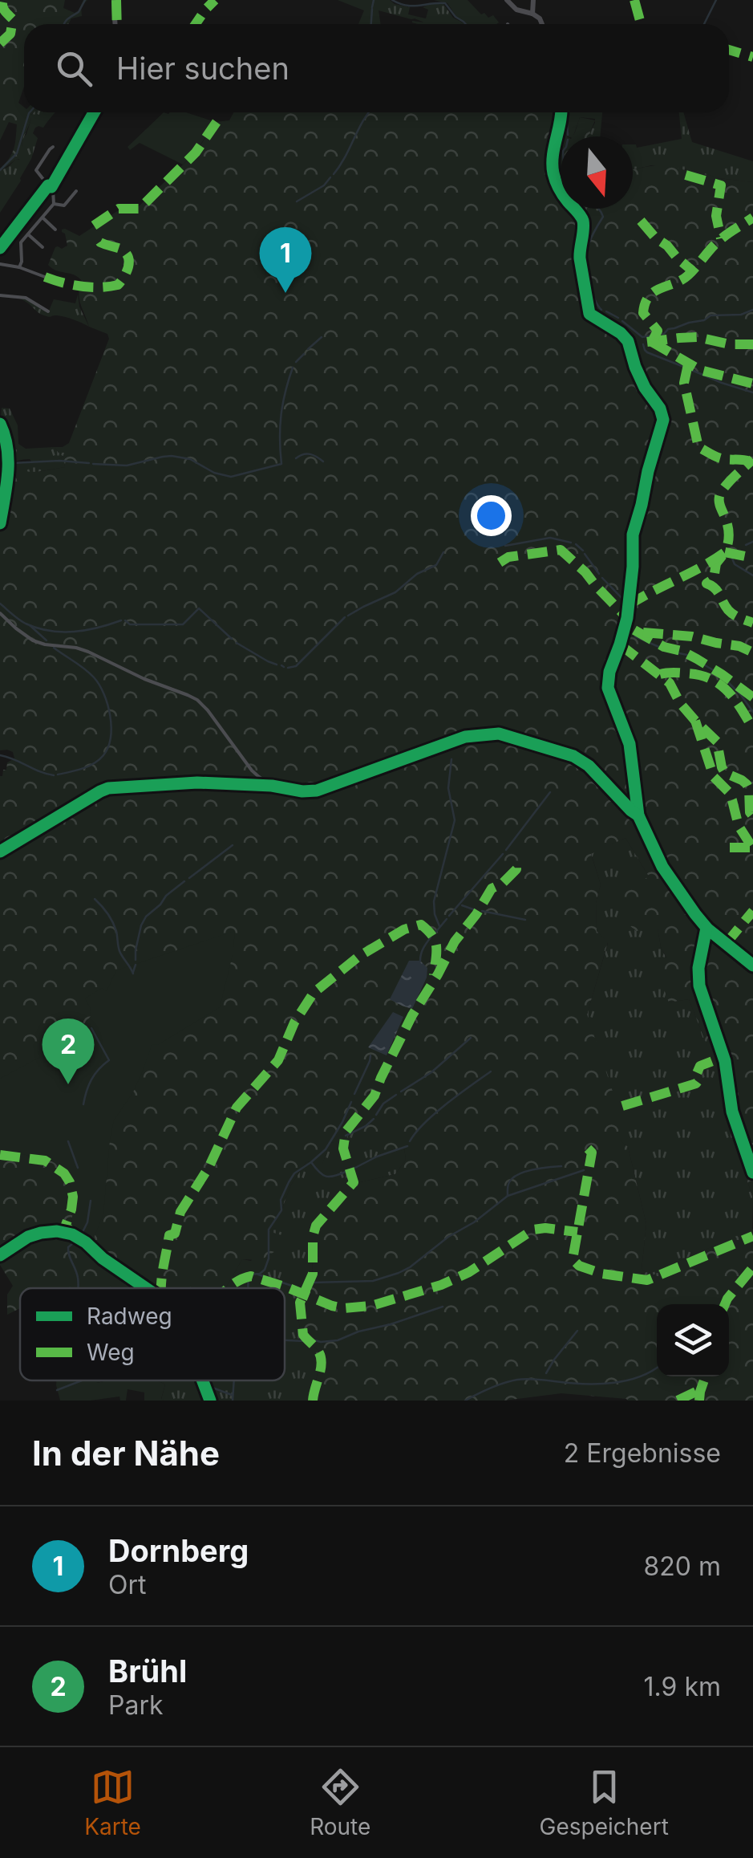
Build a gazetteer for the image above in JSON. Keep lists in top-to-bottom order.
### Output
{
  "legend": ["Radweg", "Weg"],
  "north": "bottom",
  "page": {
    "search": "Hier suchen",
    "pins": ["1", "2"],
    "heading": ["In der Nähe", "2 Ergebnisse"],
    "list": [
      {
        "mark": "1",
        "name": "Dornberg",
        "note": "Ort",
        "value": "820 m"
      },
      {
        "mark": "2",
        "name": "Brühl",
        "note": "Park",
        "value": "1.9 km"
      }
    ],
    "nav": ["Karte", "Route", "Gespeichert"]
  }
}
